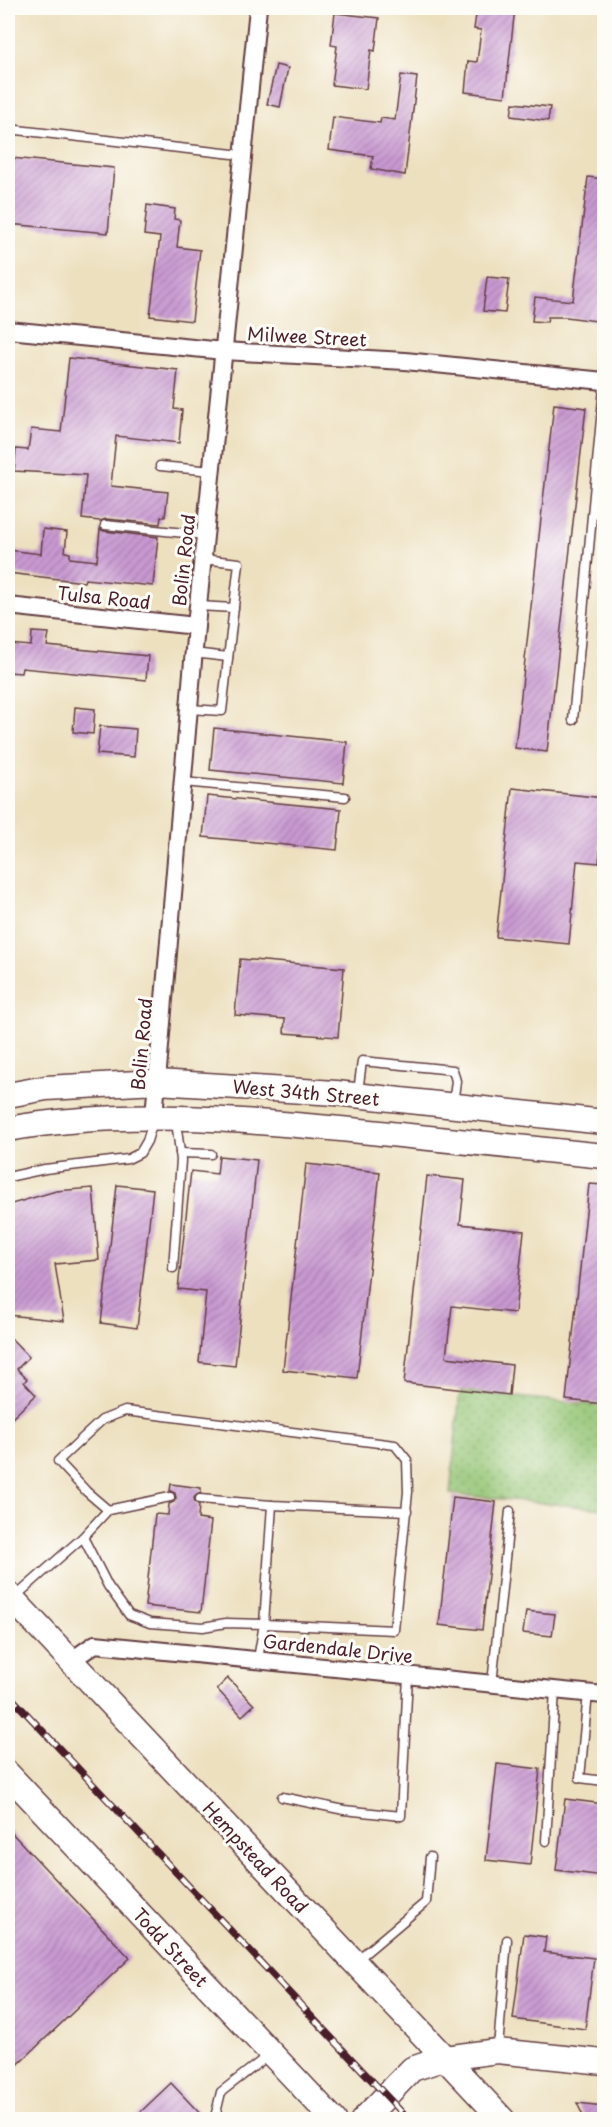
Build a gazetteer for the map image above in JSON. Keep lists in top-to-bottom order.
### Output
{
  "streets": {
    "main road": ["West 34th Street", "Hempstead Road", "Todd Street"],
    "street": [
      "Milwee Street",
      "Bolin Road",
      "Tulsa Road",
      "Gardendale Drive"
    ]
  },
  "crossings": [
    ["Milwee Street", "Bolin Road"],
    ["Bolin Road", "Tulsa Road"],
    ["Bolin Road", "West 34th Street"],
    ["Gardendale Drive", "Hempstead Road"]
  ]
}
